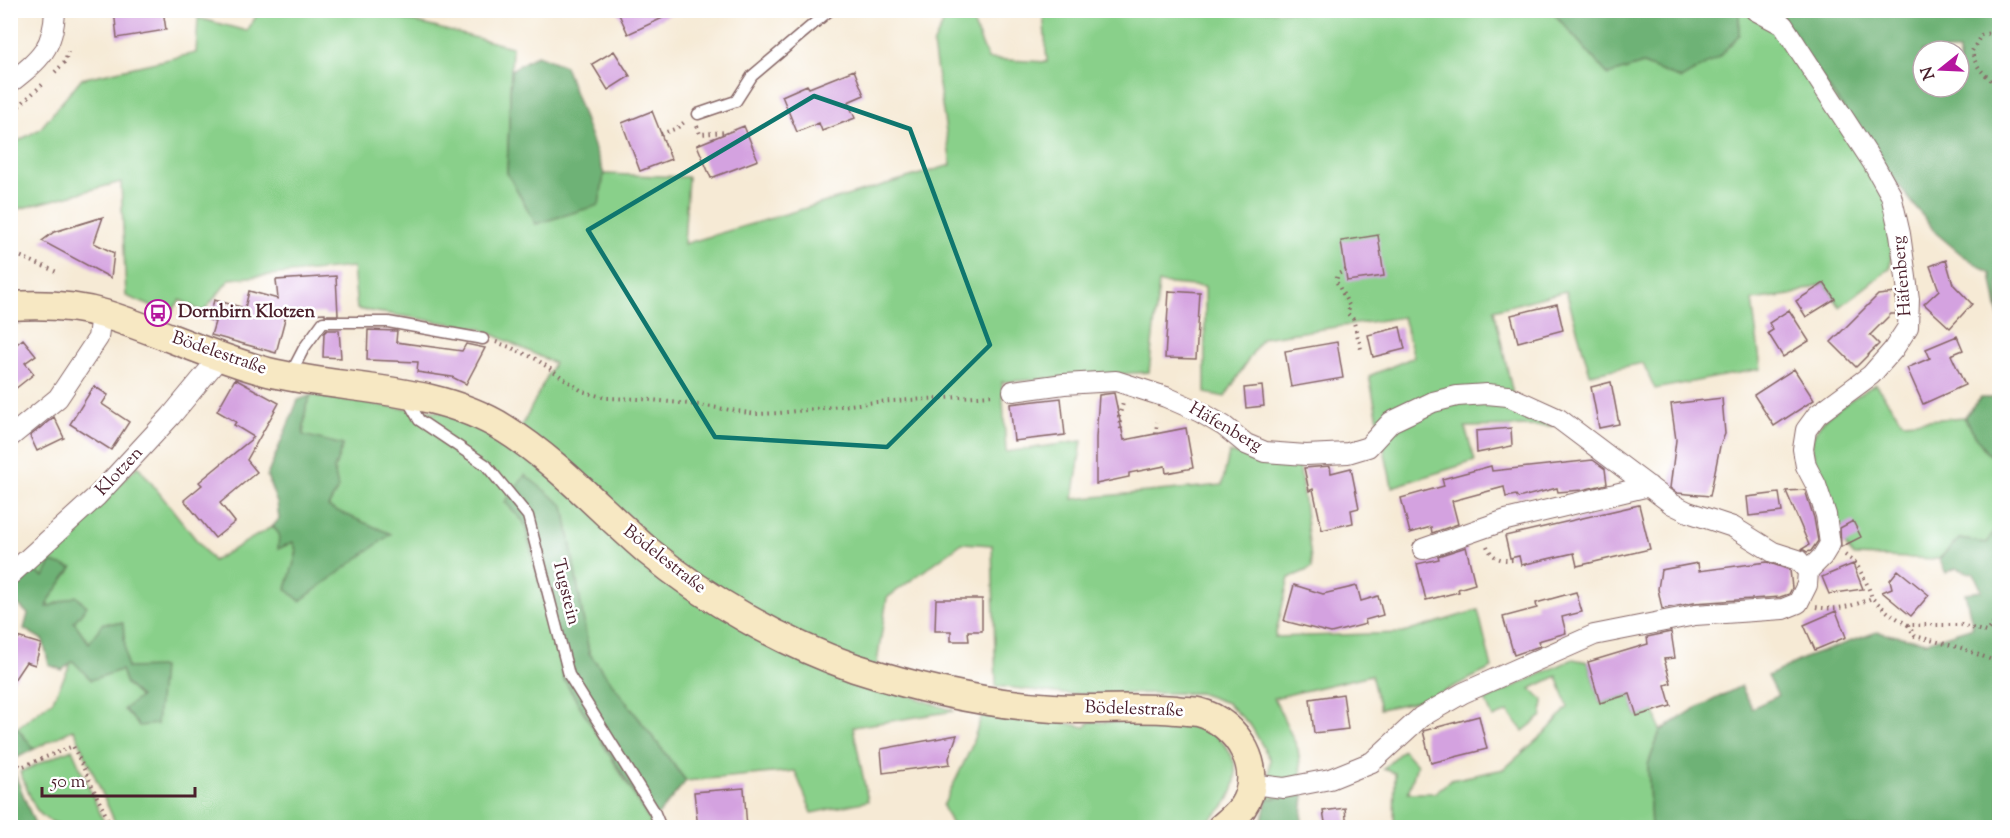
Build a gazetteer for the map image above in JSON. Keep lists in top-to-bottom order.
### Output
{
  "streets": {
    "main road": ["Bödelestraße"],
    "street": ["Häfenberg", "Klotzen"],
    "lane": ["Tugstein"]
  },
  "crossings": [
    ["Bödelestraße", "Klotzen"],
    ["Bödelestraße", "Tugstein"]
  ],
  "places": {
    "bus stop": ["Dornbirn Klotzen"]
  },
  "scale_bar": "50 m",
  "north": "left"
}
